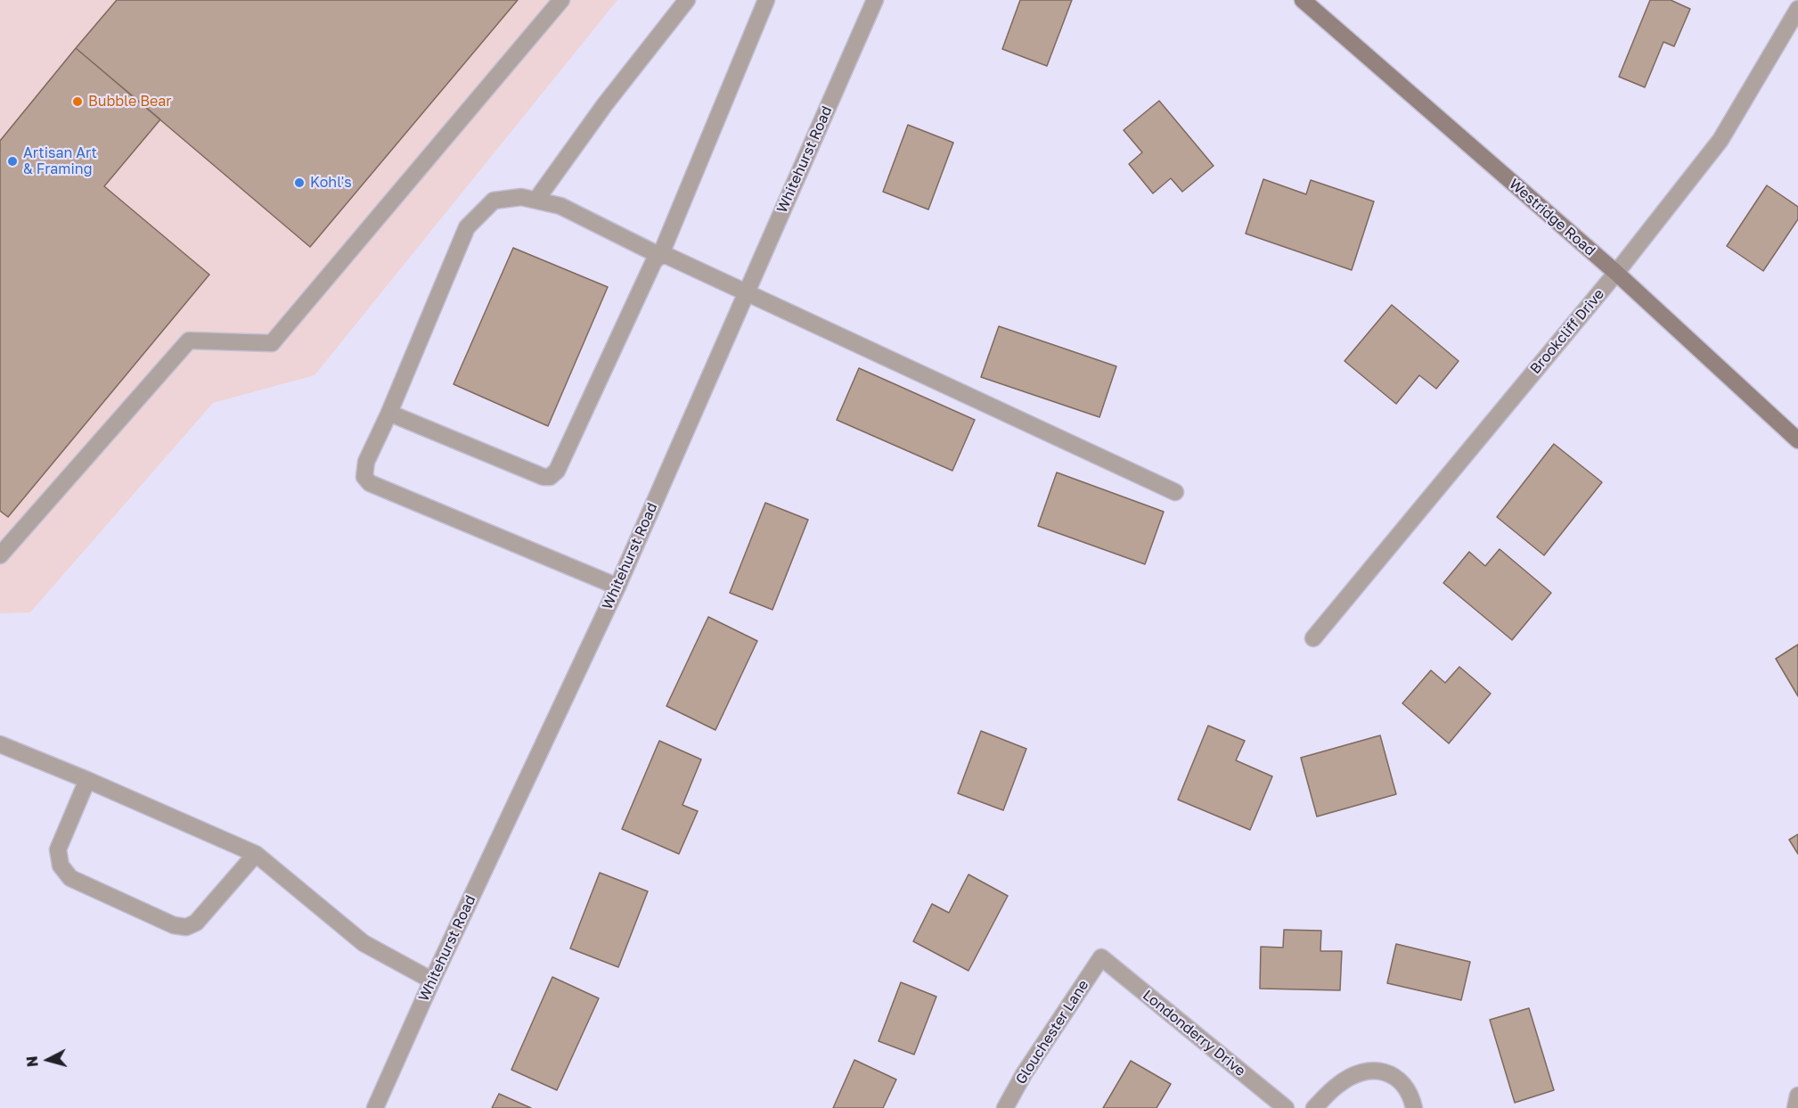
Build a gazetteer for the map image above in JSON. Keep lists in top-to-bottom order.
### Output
{
  "streets": {
    "main road": ["Westridge Road"],
    "street": [
      "Whitehurst Road",
      "Brookcliff Drive",
      "Glouchester Lane",
      "Londonderry Drive"
    ]
  },
  "crossings": [
    ["Westridge Road", "Brookcliff Drive"],
    ["Glouchester Lane", "Londonderry Drive"]
  ],
  "places": ["Bubble Bear", "Artisan Art & Framing", "Kohl's"],
  "north": "left"
}
